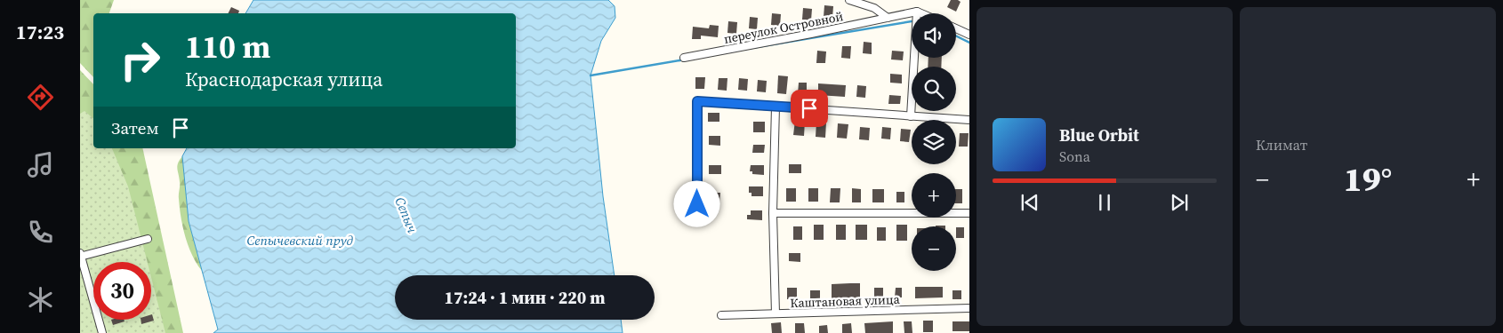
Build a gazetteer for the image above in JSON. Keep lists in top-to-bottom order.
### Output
{
  "streets": {
    "street": ["переулок Островной", "Каштановая улица"]
  },
  "water": ["Сепыч", "Сепычевский пруд"],
  "page": {
    "tabs": "17:23",
    "tile": "Климат",
    "map_buttons": ["+", "−"],
    "turn": ["110 m", "Краснодарская улица"],
    "then": "Затем",
    "song": ["Blue Orbit", "Sona"],
    "heat": ["−", "19°", "+"],
    "limit": "30",
    "trip": "17:24 · 1 мин · 220 m"
  }
}
